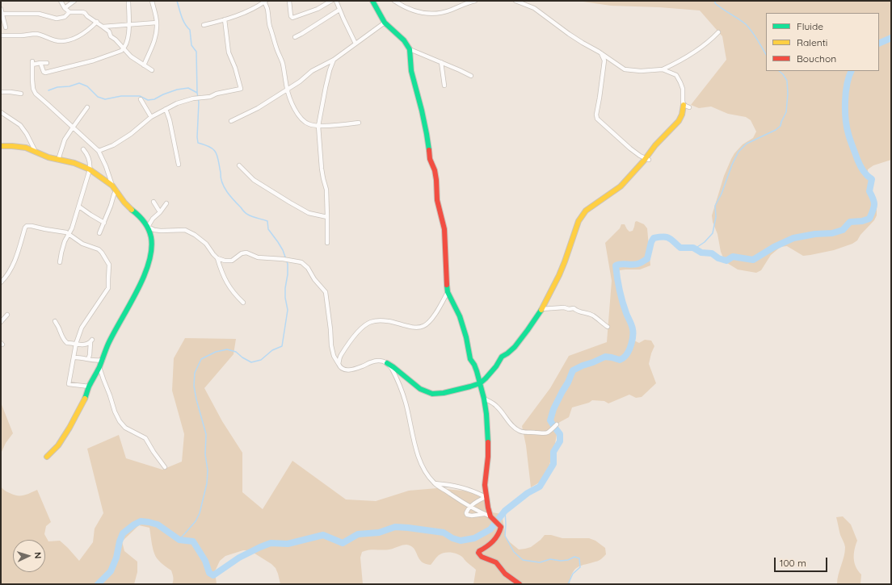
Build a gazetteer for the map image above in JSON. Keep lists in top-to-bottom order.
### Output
{
  "legend": ["Fluide", "Ralenti", "Bouchon"],
  "scale_bar": "100 m",
  "north": "right"
}
